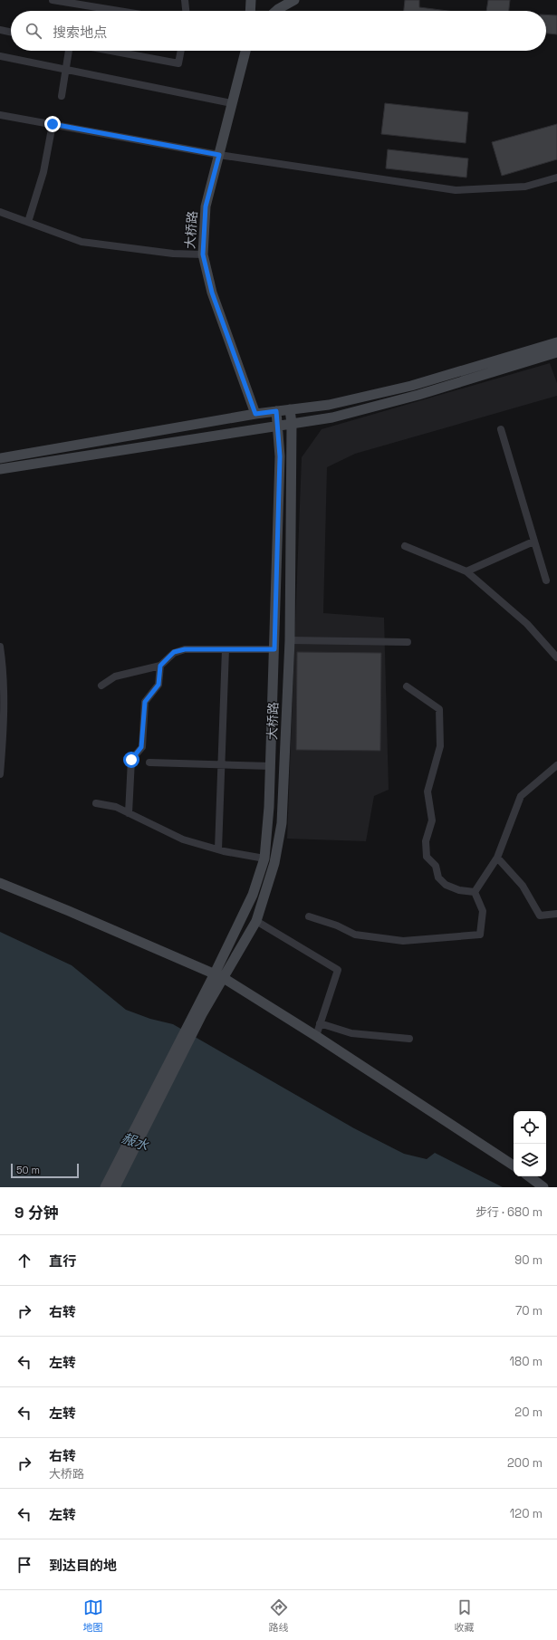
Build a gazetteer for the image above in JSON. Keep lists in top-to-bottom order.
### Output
{
  "streets": {
    "main road": ["大桥路"]
  },
  "water": ["赧水"],
  "scale_bar": "50 m",
  "page": {
    "search": "搜索地点",
    "scale": "50 m",
    "heading": ["9 分钟", "步行 · 680 m"],
    "list": [
      ["直行", "90 m"],
      ["右转", "70 m"],
      ["左转", "180 m"],
      ["左转", "20 m"],
      ["右转", "大桥路", "200 m"],
      ["左转", "120 m"],
      "到达目的地"
    ],
    "nav": ["地图", "路线", "收藏"]
  }
}
